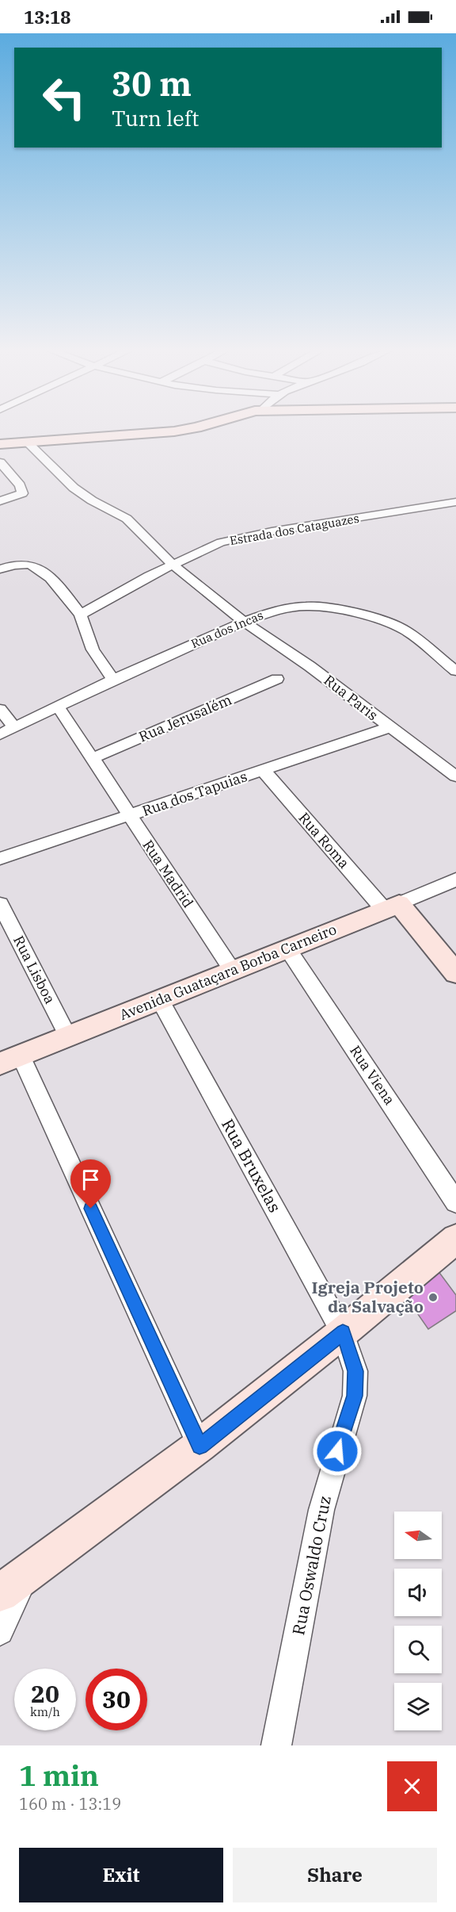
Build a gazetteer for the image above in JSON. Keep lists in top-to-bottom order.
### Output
{
  "streets": {
    "street": [
      "Estrada dos Cataguazes",
      "Rua dos Incas",
      "Rua Paris",
      "Rua Jerusalém",
      "Rua dos Tapuias",
      "Rua Roma",
      "Rua Madrid",
      "Rua Lisboa",
      "Avenida Guataçara Borba Carneiro",
      "Rua Viena",
      "Rua Bruxelas",
      "Rua Oswaldo Cruz"
    ]
  },
  "crossings": [
    ["Estrada dos Cataguazes", "Rua Paris"],
    ["Rua dos Incas", "Rua Paris"],
    ["Rua dos Incas", "Rua Madrid"],
    ["Rua Paris", "Rua dos Tapuias"],
    ["Rua Jerusalém", "Rua Madrid"],
    ["Rua dos Tapuias", "Rua Roma"],
    ["Rua dos Tapuias", "Rua Madrid"],
    ["Rua Roma", "Avenida Guataçara Borba Carneiro"],
    ["Rua Madrid", "Avenida Guataçara Borba Carneiro"],
    ["Rua Lisboa", "Avenida Guataçara Borba Carneiro"],
    ["Avenida Guataçara Borba Carneiro", "Rua Viena"],
    ["Avenida Guataçara Borba Carneiro", "Rua Bruxelas"],
    ["Rua Bruxelas", "Rua Oswaldo Cruz"]
  ],
  "places": ["Igreja Projeto da Salvação"],
  "north": "left",
  "page": {
    "status": "13:18",
    "turn": ["30 m", "Turn left"],
    "speed": "20 km/h",
    "limit": "30",
    "heading": ["1 min", "160 m · 13:19"],
    "buttons": ["Exit", "Share"]
  }
}
